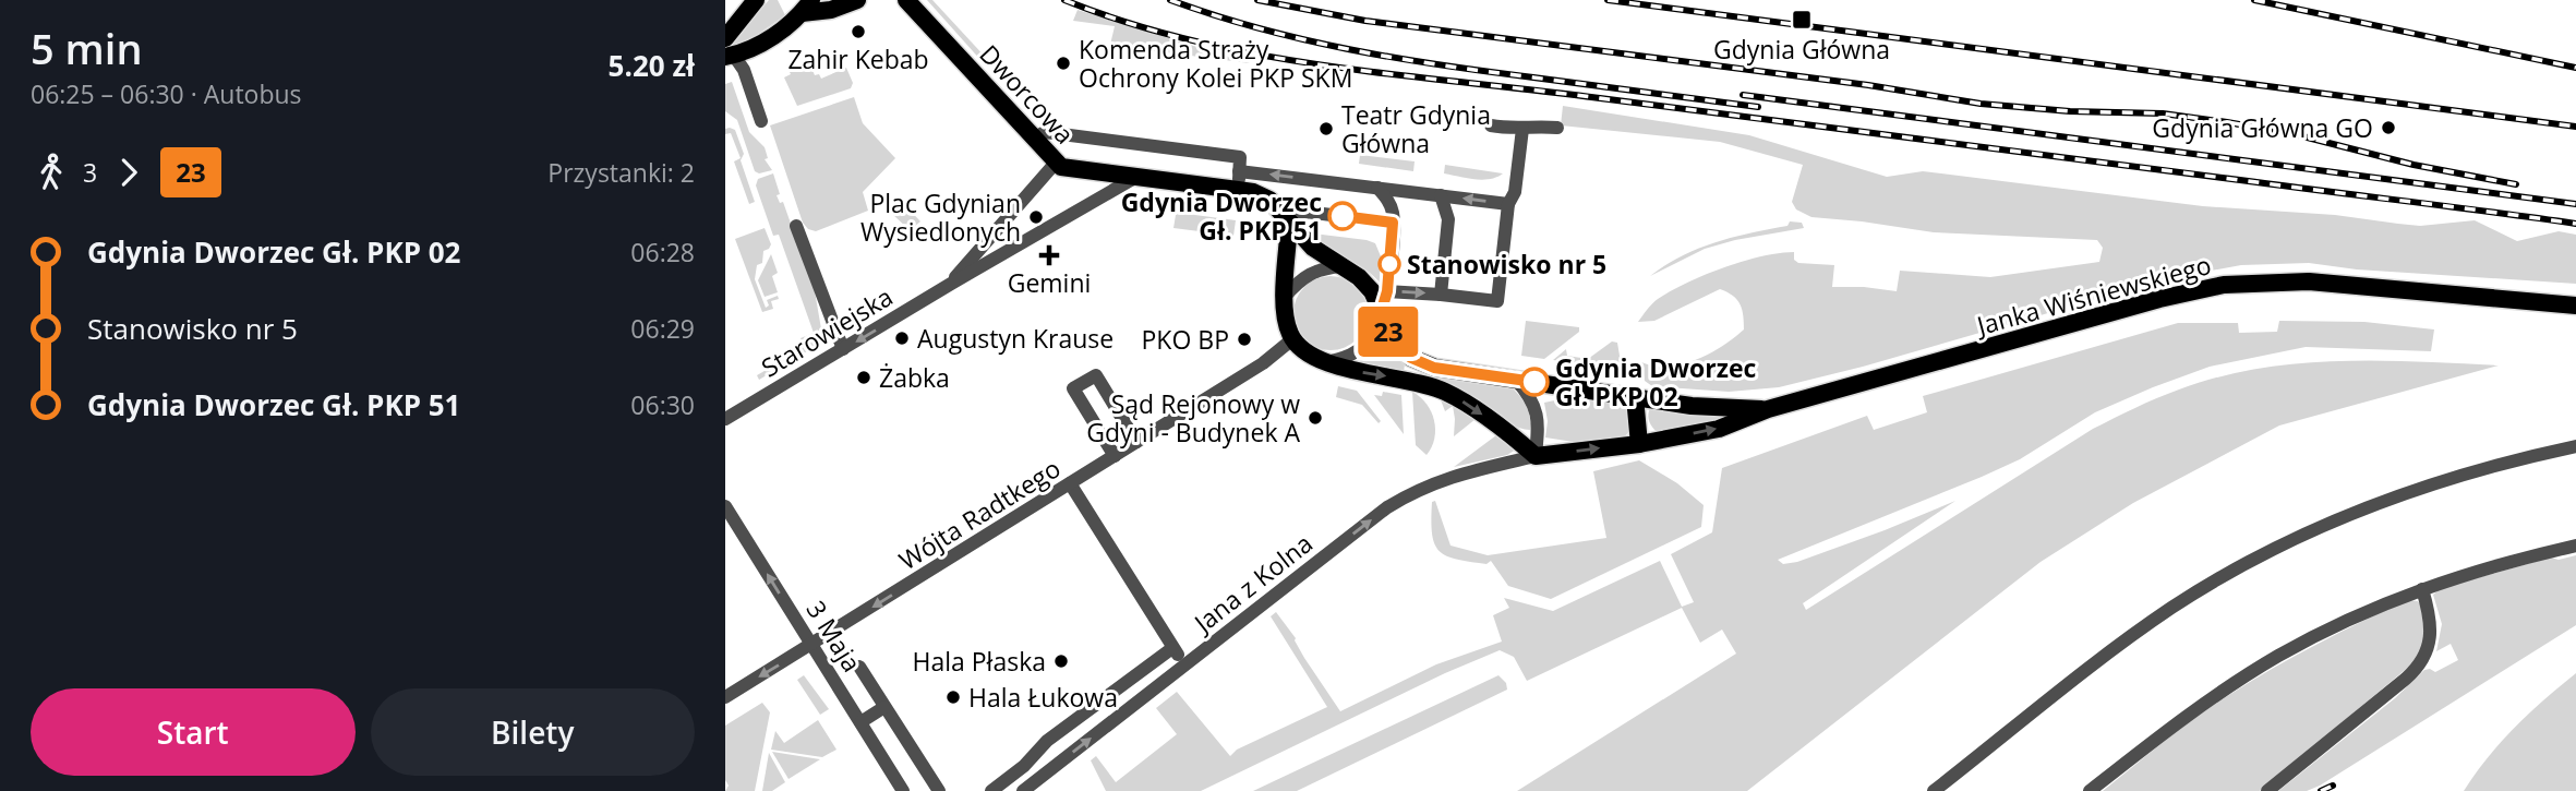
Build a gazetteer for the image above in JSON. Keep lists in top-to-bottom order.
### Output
{
  "streets": {
    "main road": ["Dworcowa", "Janka Wiśniewskiego"],
    "street": [
      "Starowiejska",
      "Wójta Radtkego",
      "Jana z Kolna",
      "3 Maja"
    ]
  },
  "crossings": [
    ["Dworcowa", "Janka Wiśniewskiego"],
    ["Dworcowa", "Starowiejska"],
    ["Dworcowa", "Wójta Radtkego"],
    ["Janka Wiśniewskiego", "Wójta Radtkego"],
    ["Janka Wiśniewskiego", "Jana z Kolna"],
    ["Wójta Radtkego", "3 Maja"]
  ],
  "one_way": ["Wójta Radtkego", "3 Maja"],
  "places": {
    "transit": ["Gdynia Główna"],
    "other": [
      "Zahir Kebab",
      "Komenda Straży Ochrony Kolei PKP SKM",
      "Gdynia Główna GO",
      "Teatr Gdynia Główna",
      "Gdynia Dworzec Gł. PKP 51",
      "Plac Gdynian Wysiedlonych",
      "Stanowisko nr 5",
      "Augustyn Krause",
      "PKO BP",
      "Żabka",
      "Gdynia Dworzec Gł. PKP 02",
      "Sąd Rejonowy w Gdyni - Budynek A",
      "Hala Płaska",
      "Hala Łukowa"
    ],
    "health": ["Gemini"]
  },
  "lines": ["bus line 23"],
  "page": {
    "heading": ["5 min", "06:25 – 06:30 · Autobus", "5.20 zł"],
    "on_map": "23",
    "legs": ["3", "23", "Przystanki: 2"],
    "list": [
      {
        "name": "Gdynia Dworzec Gł. PKP 02",
        "value": "06:28"
      },
      {
        "name": "Stanowisko nr 5",
        "value": "06:29"
      },
      {
        "name": "Gdynia Dworzec Gł. PKP 51",
        "value": "06:30"
      }
    ],
    "buttons": ["Start", "Bilety"]
  }
}
